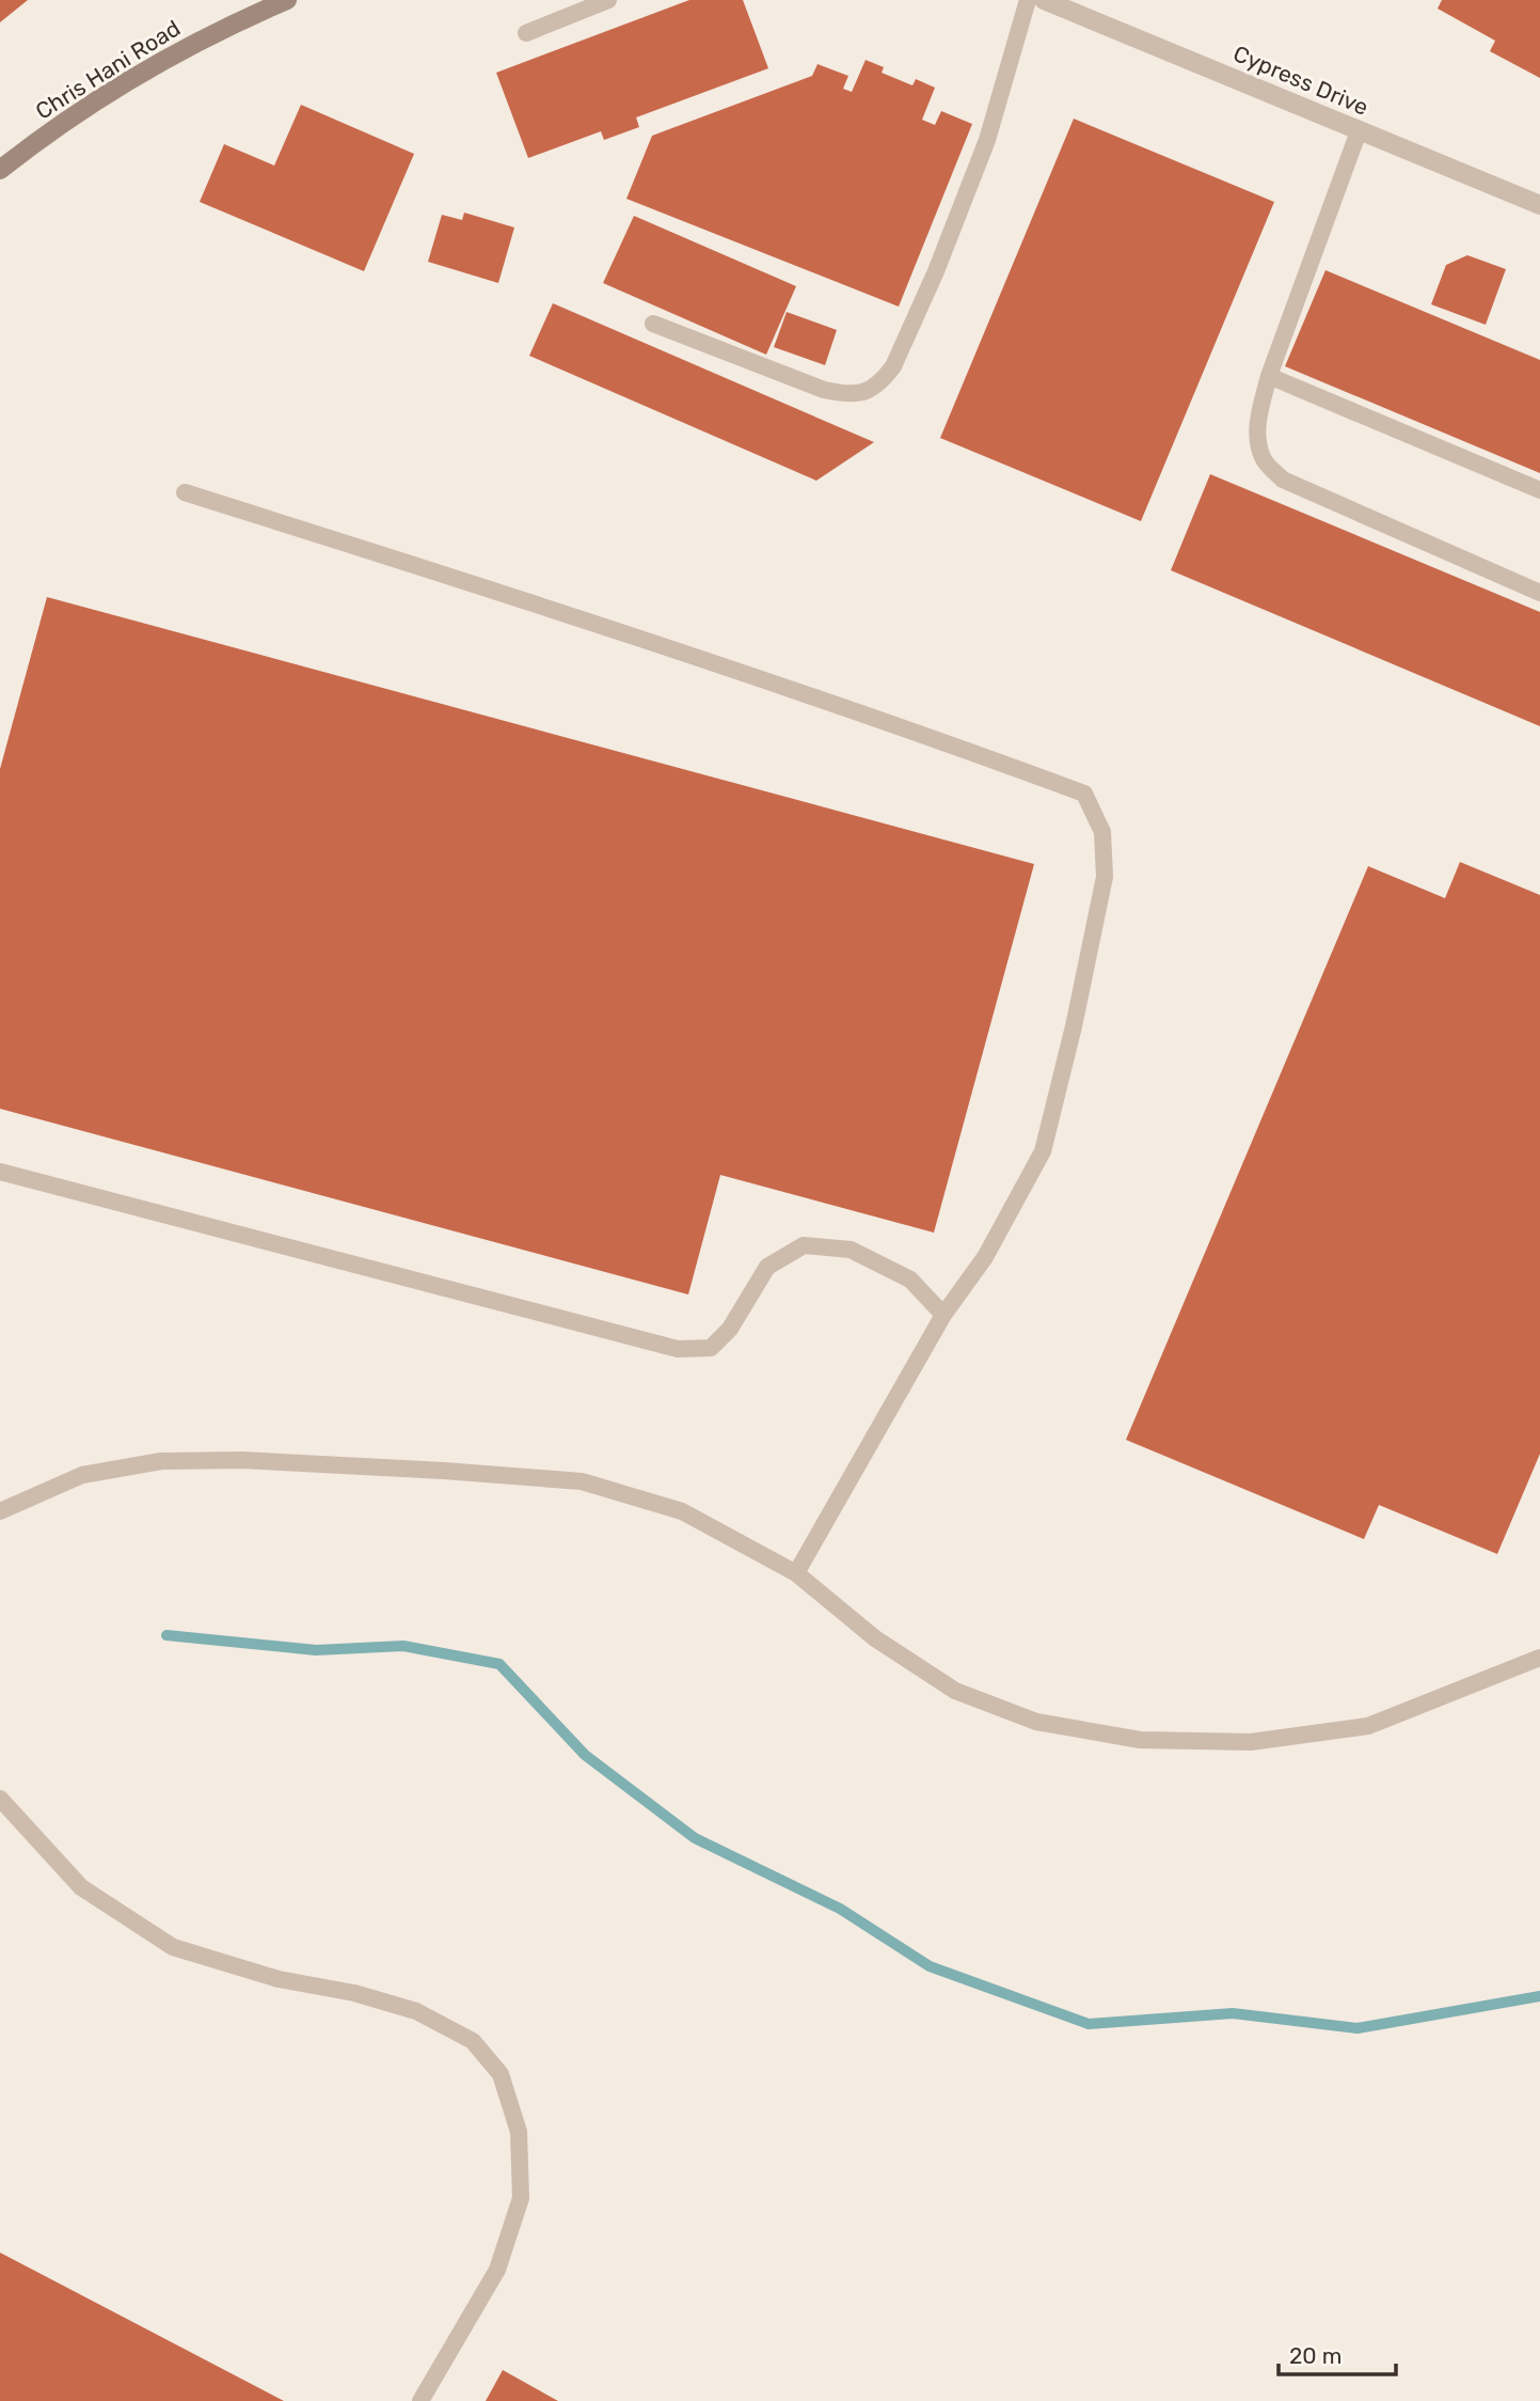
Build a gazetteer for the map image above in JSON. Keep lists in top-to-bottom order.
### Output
{
  "streets": {
    "street": ["Chris Hani Road", "Cypress Drive"]
  },
  "scale_bar": "20 m"
}
